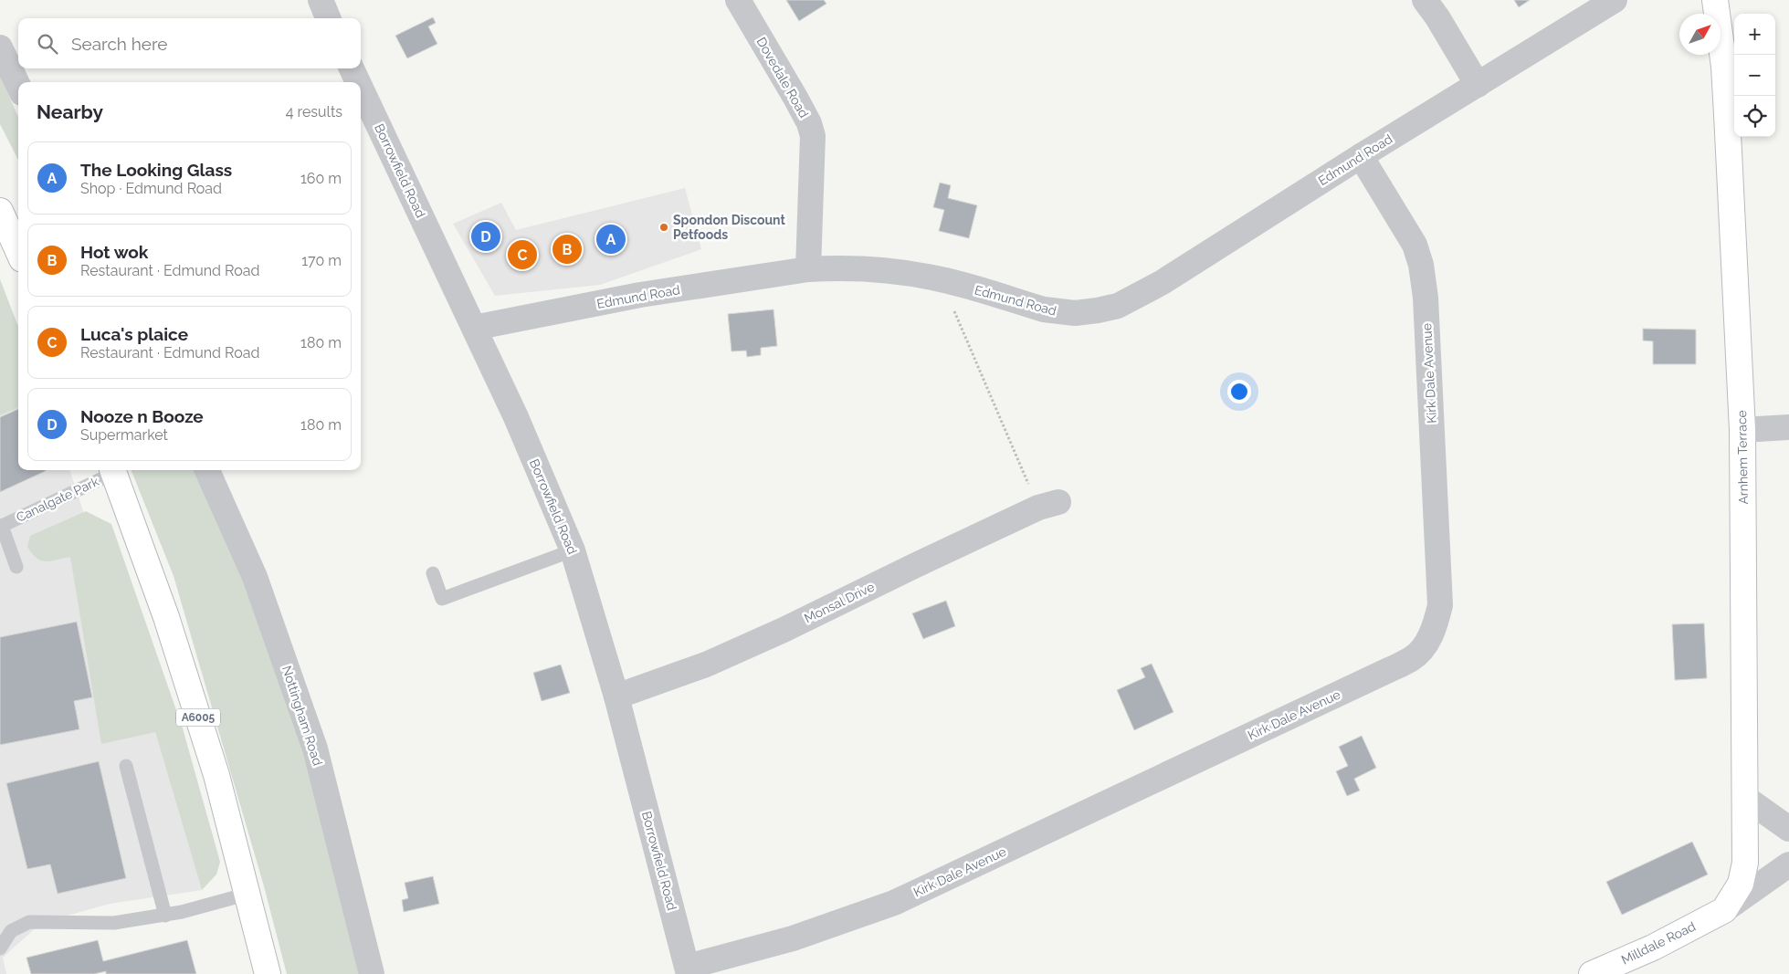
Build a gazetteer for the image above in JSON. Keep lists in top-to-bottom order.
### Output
{
  "streets": {
    "street": [
      "Dovedale Road",
      "Edmund Road",
      "Borrowfield Road",
      "Kirk Dale Avenue",
      "Arnhem Terrace",
      "Monsal Drive",
      "Nottingham Road",
      "A6005",
      "Milldale Road"
    ],
    "lane": ["Canalgate Park"]
  },
  "crossings": [
    ["Dovedale Road", "Edmund Road"],
    ["Edmund Road", "Borrowfield Road"],
    ["Edmund Road", "Kirk Dale Avenue"],
    ["Borrowfield Road", "Kirk Dale Avenue"],
    ["Borrowfield Road", "Monsal Drive"],
    ["Arnhem Terrace", "Milldale Road"]
  ],
  "places": ["Spondon Discount Petfoods"],
  "north": "top right",
  "page": {
    "map_buttons": ["+", "−"],
    "search": "Search here",
    "heading": ["Nearby", "4 results"],
    "list": [
      {
        "mark": "A",
        "name": "The Looking Glass",
        "note": "Shop · Edmund Road",
        "value": "160 m"
      },
      {
        "mark": "B",
        "name": "Hot wok",
        "note": "Restaurant · Edmund Road",
        "value": "170 m"
      },
      {
        "mark": "C",
        "name": "Luca's plaice",
        "note": "Restaurant · Edmund Road",
        "value": "180 m"
      },
      {
        "mark": "D",
        "name": "Nooze n Booze",
        "note": "Supermarket",
        "value": "180 m"
      }
    ],
    "pins": [
      "D",
      "A",
      "B",
      "C"
    ]
  }
}
